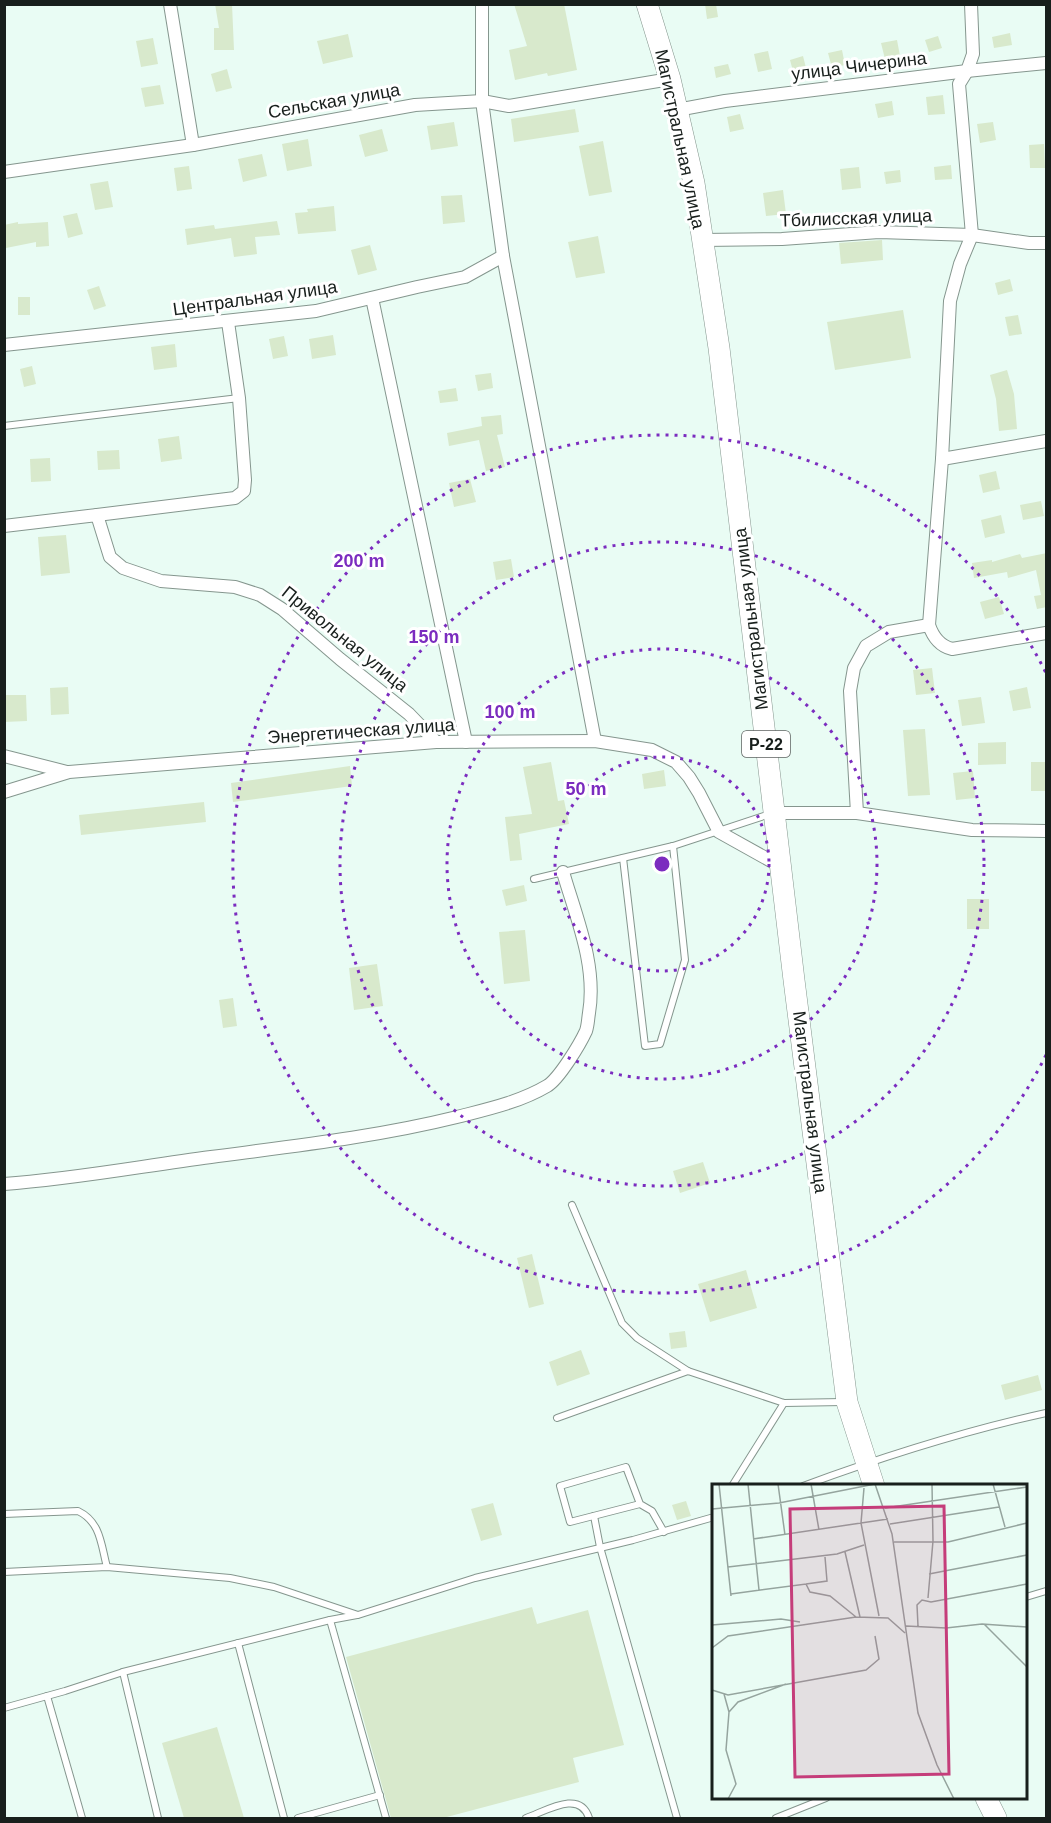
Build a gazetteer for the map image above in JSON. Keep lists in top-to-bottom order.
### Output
{
  "streets": {
    "highway": ["Магистральная улица", "Р-22"],
    "street": [
      "улица Чичерина",
      "Сельская улица",
      "Тбилисская улица",
      "Центральная улица",
      "Привольная улица",
      "Энергетическая улица"
    ]
  },
  "crossings": [
    ["улица Чичерина", "Магистральная улица"],
    ["Сельская улица", "Магистральная улица"],
    ["Магистральная улица", "Тбилисская улица"],
    ["Привольная улица", "Энергетическая улица"]
  ],
  "rings": [
    "200 m",
    "150 m",
    "100 m",
    "50 m"
  ]
}
